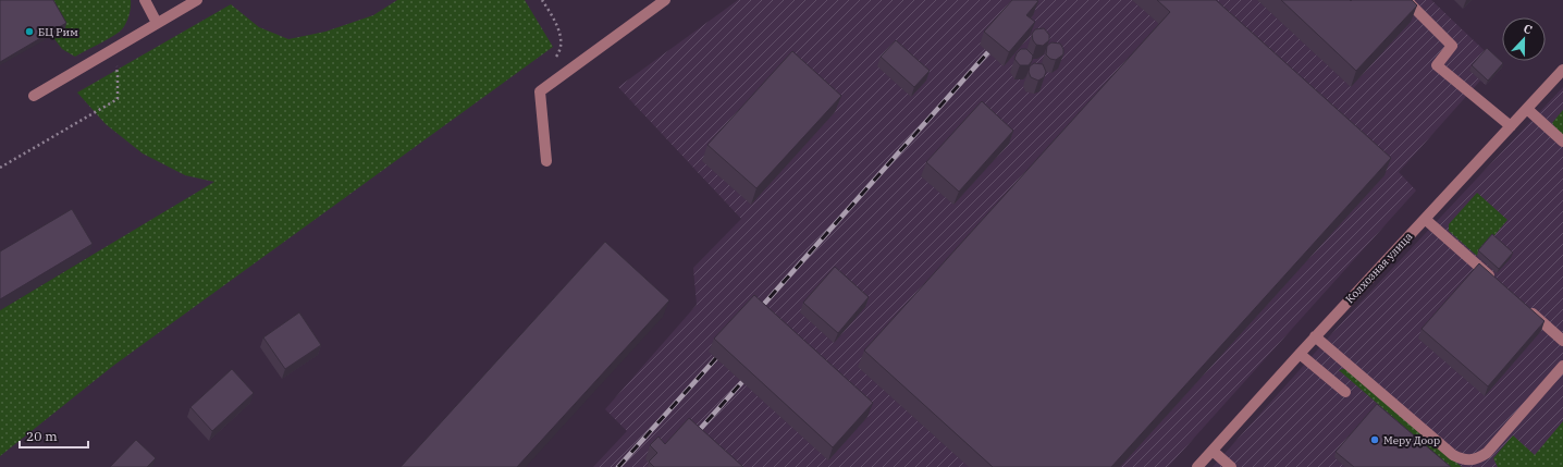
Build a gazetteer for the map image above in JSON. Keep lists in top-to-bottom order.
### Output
{
  "streets": {
    "street": ["Колхозная улица"]
  },
  "places": ["БЦ Рим", "Меру Доор"],
  "scale_bar": "20 m",
  "north": "top"
}
